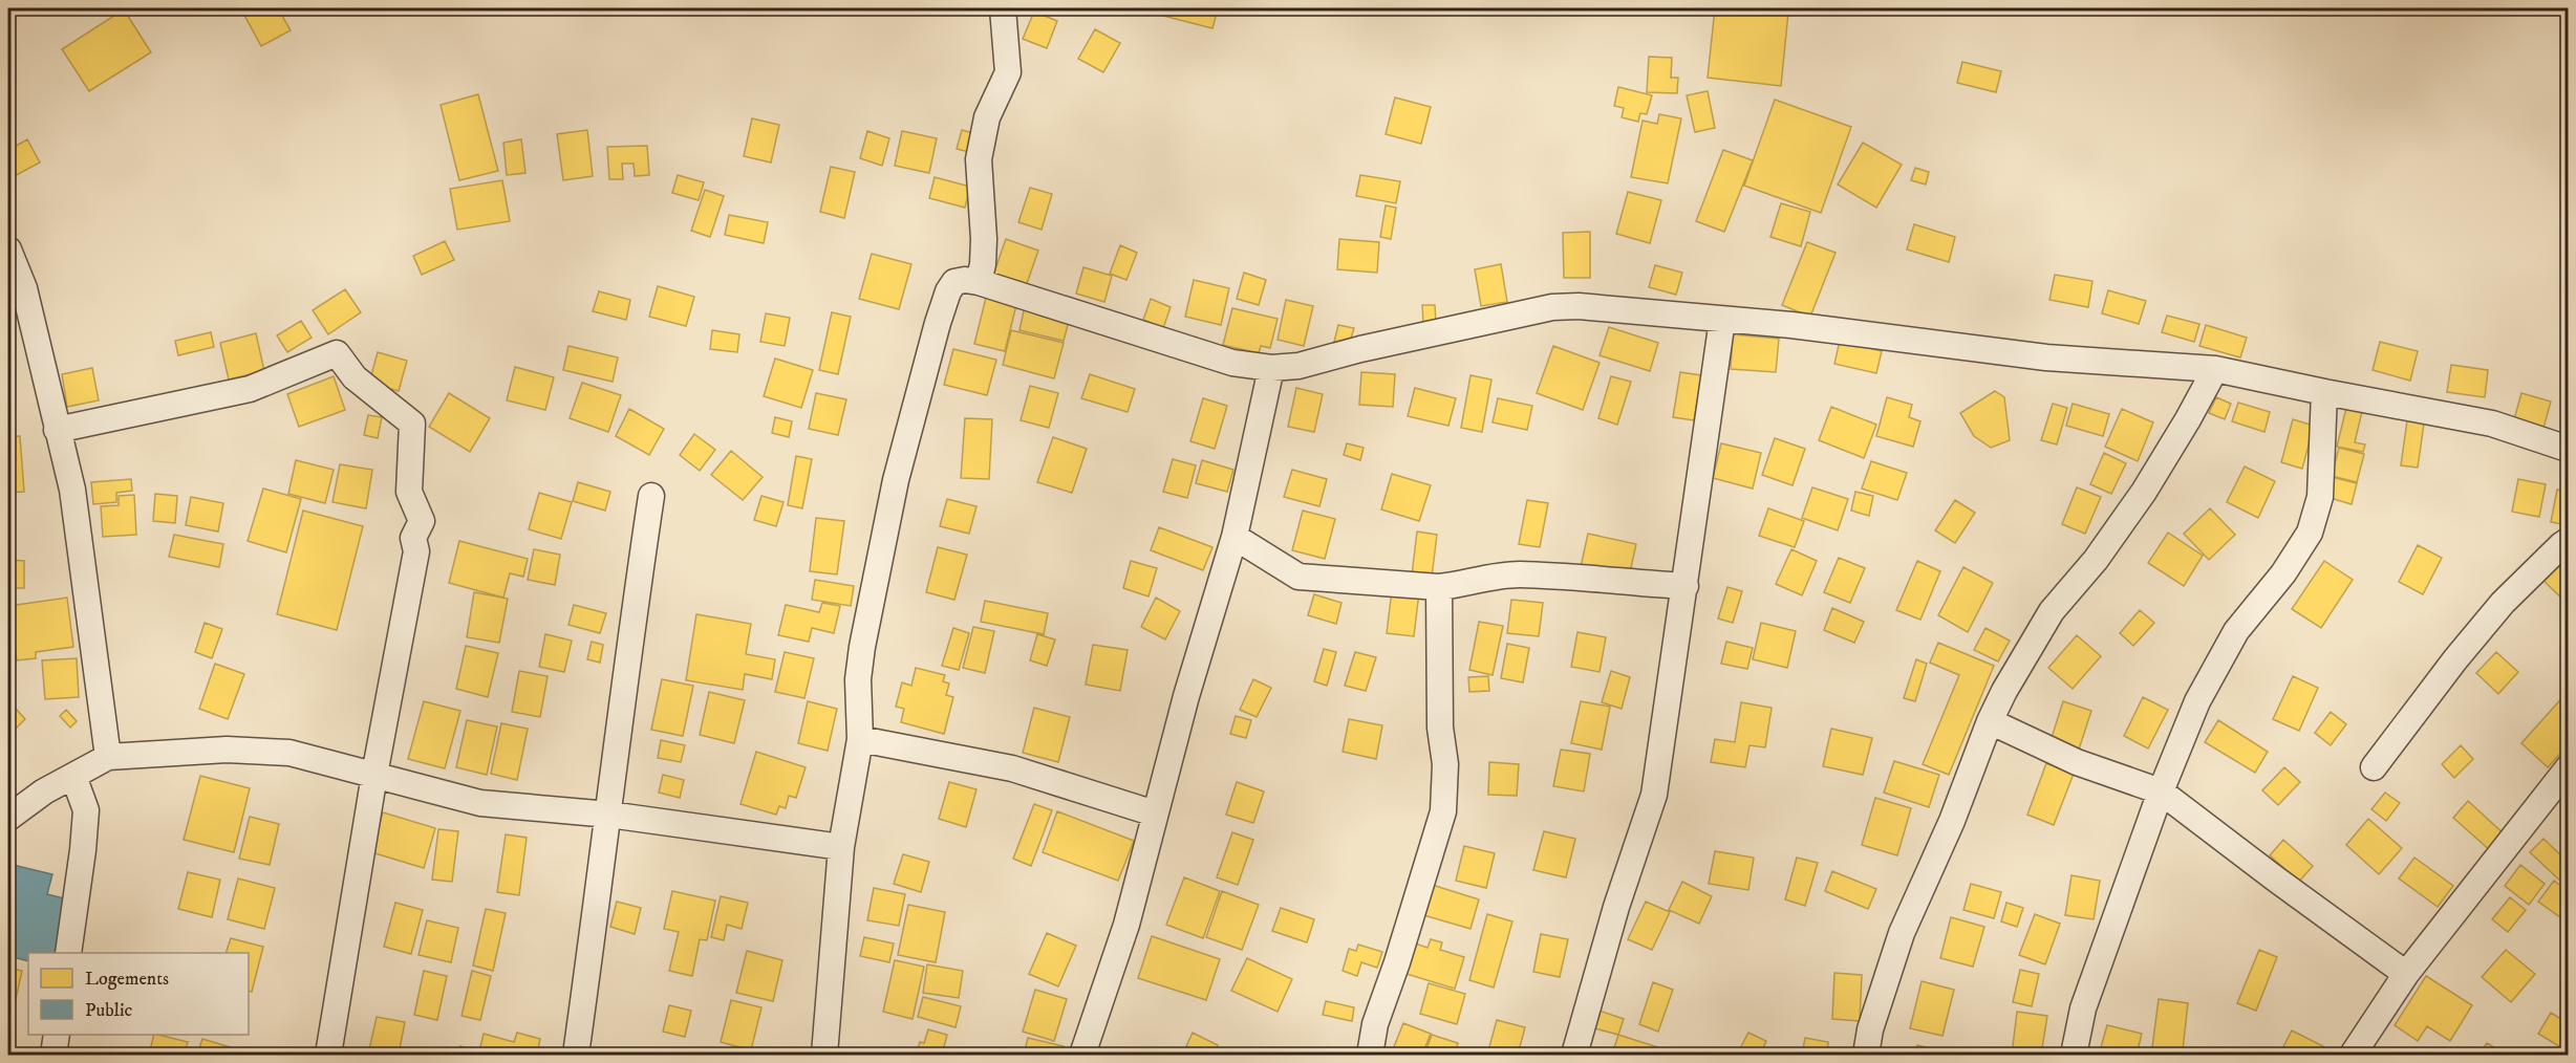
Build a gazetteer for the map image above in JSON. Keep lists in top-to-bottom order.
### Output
{
  "legend": ["Logements", "Public"]
}
